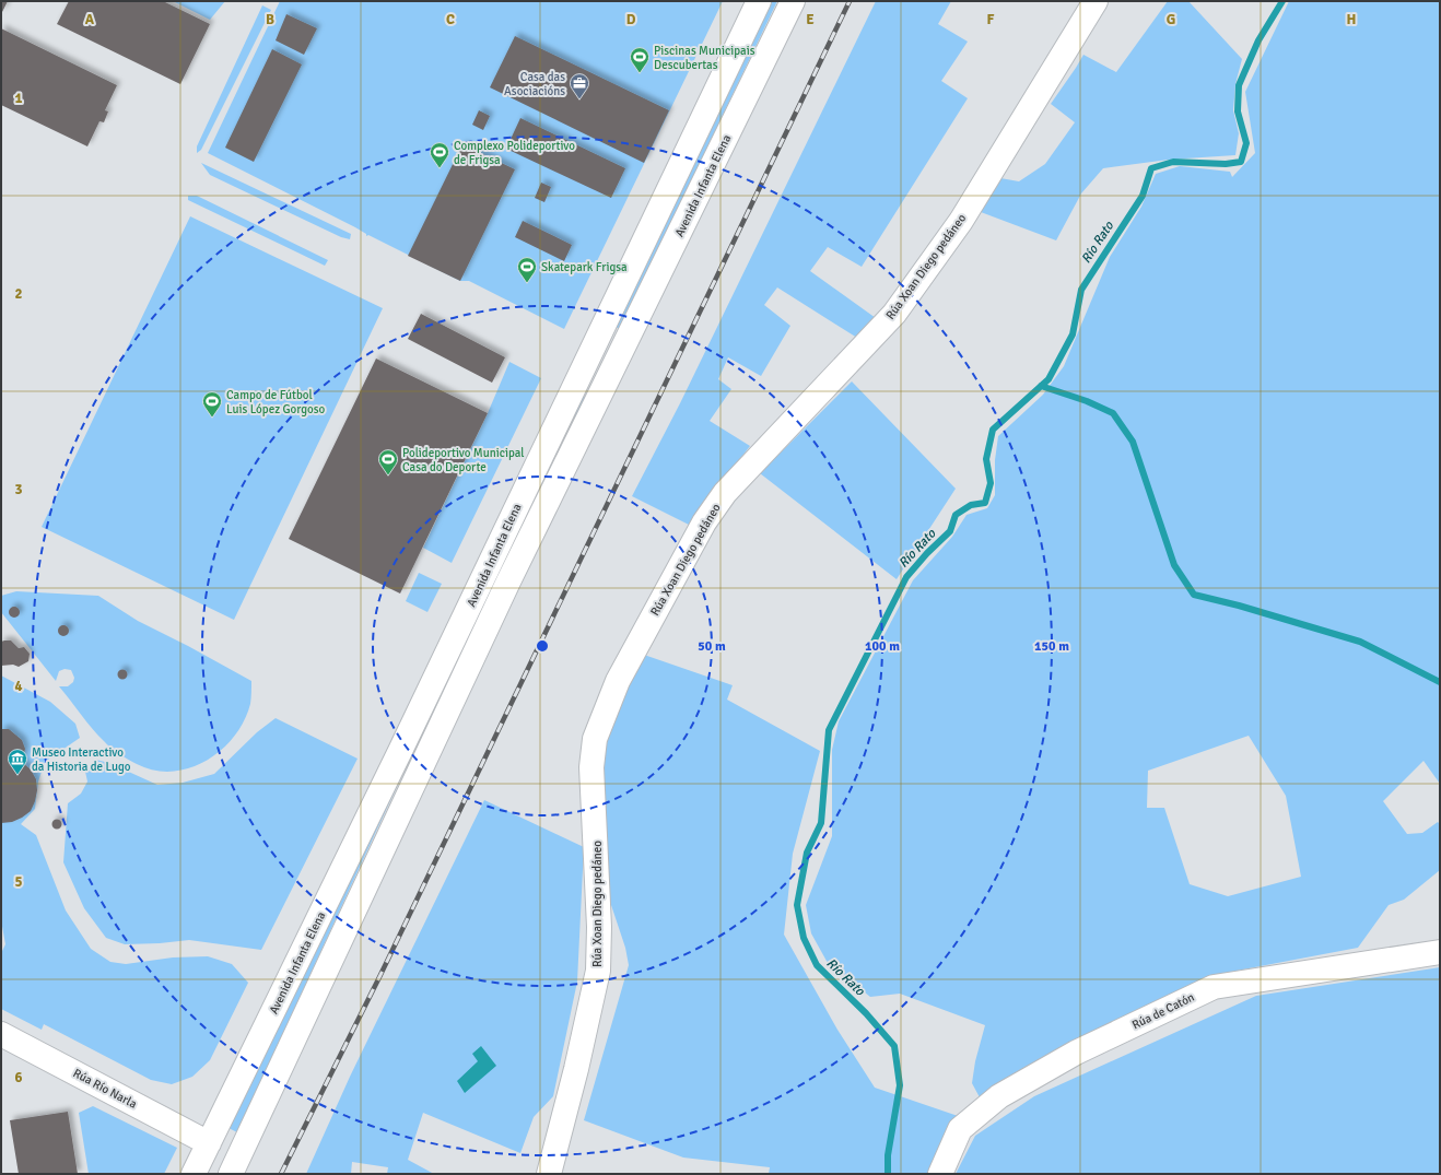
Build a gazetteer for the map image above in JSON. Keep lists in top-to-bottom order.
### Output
{
  "streets": {
    "street": [
      "Avenida Infanta Elena",
      "Rúa Xoan Diego pedáneo",
      "Rúa de Catón",
      "Rúa Río Narla"
    ]
  },
  "crossings": [
    ["Avenida Infanta Elena", "Rúa Río Narla"]
  ],
  "water": ["Río Rato"],
  "places": {
    "sports": [
      "Piscinas Municipais Descubertas",
      "Complexo Polideportivo de Frigsa",
      "Skatepark Frigsa",
      "Campo de Fútbol Luis López Gorgoso",
      "Polideportivo Municipal Casa do Deporte"
    ],
    "office": ["Casa das Asociacións"],
    "museum": ["Museo Interactivo da Historia de Lugo"]
  },
  "grid": {
    "columns": [
      "A",
      "B",
      "C",
      "D",
      "E",
      "F",
      "G",
      "H"
    ],
    "rows": [
      "1",
      "2",
      "3",
      "4",
      "5",
      "6"
    ]
  },
  "rings": ["50 m", "100 m", "150 m"]
}
